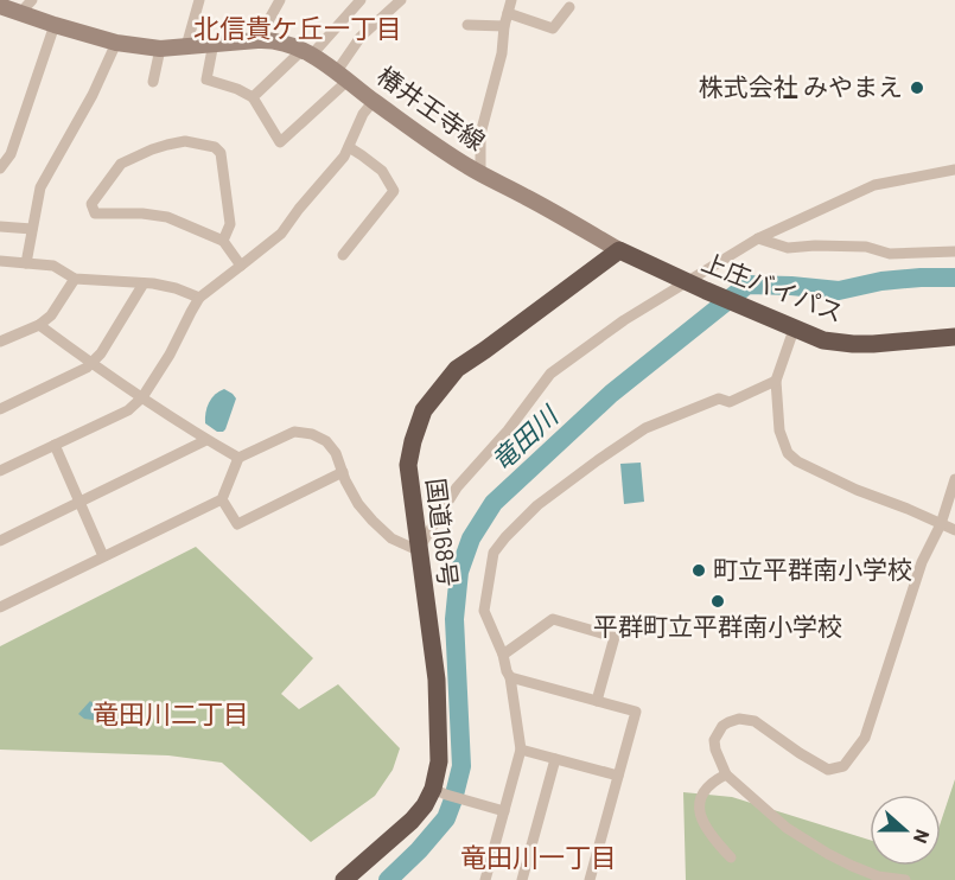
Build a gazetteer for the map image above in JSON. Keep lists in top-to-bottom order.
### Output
{
  "streets": {
    "highway": ["上庄バイパス", "国道168号"],
    "main road": ["椿井王寺線"]
  },
  "crossings": [
    ["椿井王寺線", "上庄バイパス"],
    ["椿井王寺線", "国道168号"],
    ["上庄バイパス", "国道168号"]
  ],
  "districts": ["北信貴ケ丘一丁目", "竜田川二丁目", "竜田川一丁目"],
  "water": ["竜田川"],
  "places": ["株式会社 みやまえ", "町立平群南小学校", "平群町立平群南小学校"],
  "north": "right"
}
